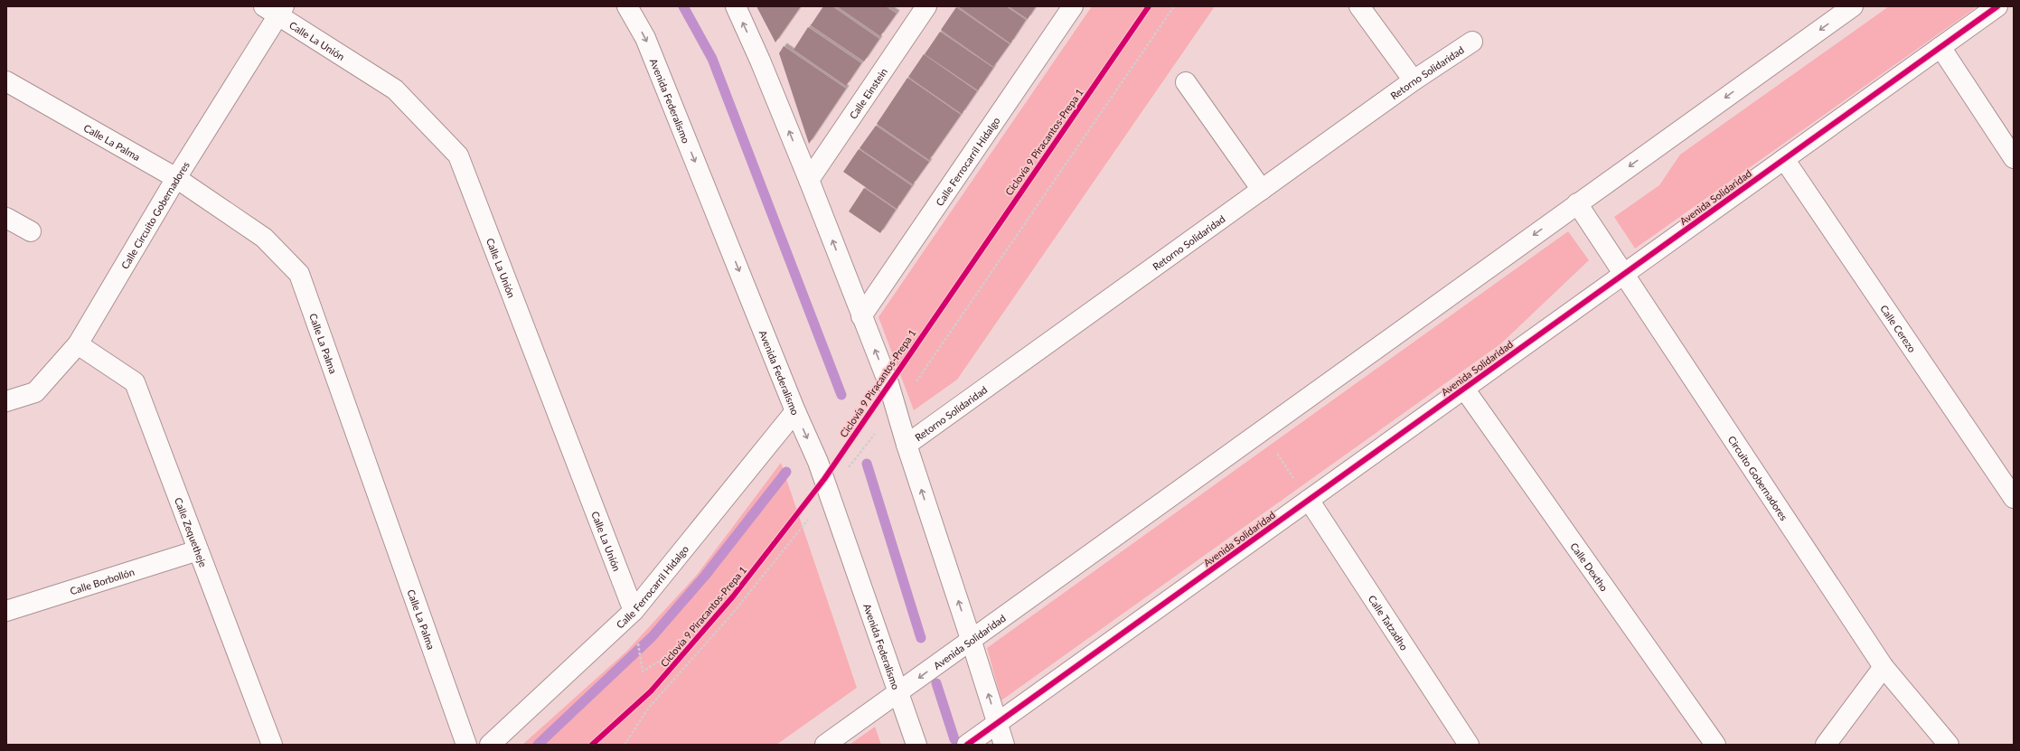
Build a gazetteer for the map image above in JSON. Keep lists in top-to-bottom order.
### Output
{
  "streets": {
    "street": [
      "Calle La Unión",
      "Retorno Solidaridad",
      "Calle Einstein",
      "Avenida Federalismo",
      "Calle La Palma",
      "Calle Ferrocarril Hidalgo",
      "Avenida Solidaridad",
      "Calle Circuito Gobernadores",
      "Calle Cerezo",
      "Circuito Gobernadores",
      "Calle Zequetheje",
      "Calle Dextho",
      "Calle Borbollón",
      "Calle Tatzadho"
    ],
    "cycle path": ["Ciclovía 9 Piracantos-Prepa 1"]
  },
  "crossings": [
    ["Calle La Unión", "Calle Ferrocarril Hidalgo"],
    ["Calle La Unión", "Calle Circuito Gobernadores"],
    ["Avenida Federalismo", "Calle Ferrocarril Hidalgo"],
    ["Avenida Federalismo", "Avenida Solidaridad"],
    ["Calle La Palma", "Calle Circuito Gobernadores"],
    ["Avenida Solidaridad", "Calle Cerezo"],
    ["Avenida Solidaridad", "Circuito Gobernadores"],
    ["Avenida Solidaridad", "Calle Dextho"],
    ["Avenida Solidaridad", "Calle Tatzadho"],
    ["Calle Circuito Gobernadores", "Calle Zequetheje"],
    ["Calle Zequetheje", "Calle Borbollón"]
  ]
}
